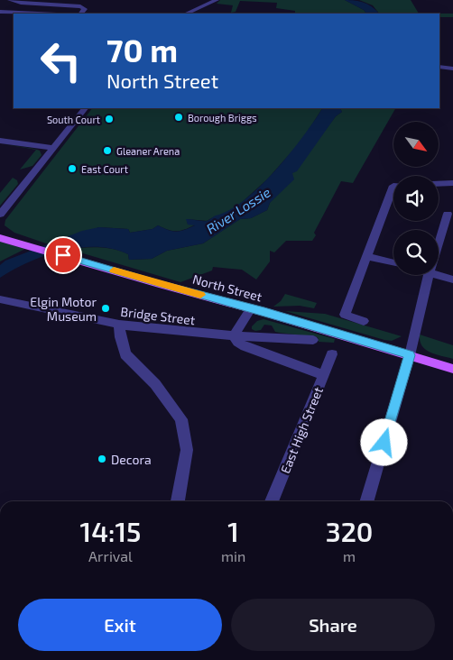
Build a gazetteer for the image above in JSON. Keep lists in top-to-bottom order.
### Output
{
  "streets": {
    "main road": ["North Street"],
    "street": ["Bridge Street", "East High Street"]
  },
  "water": ["River Lossie"],
  "places": [
    "Borough Briggs",
    "South Court",
    "Gleaner Arena",
    "East Court",
    "Elgin Motor Museum",
    "Decora"
  ],
  "north": "bottom right",
  "page": {
    "turn": ["70 m", "North Street"],
    "eta": [
      "14:15",
      "Arrival",
      "1",
      "min",
      "320",
      "m"
    ],
    "buttons": ["Exit", "Share"]
  }
}
